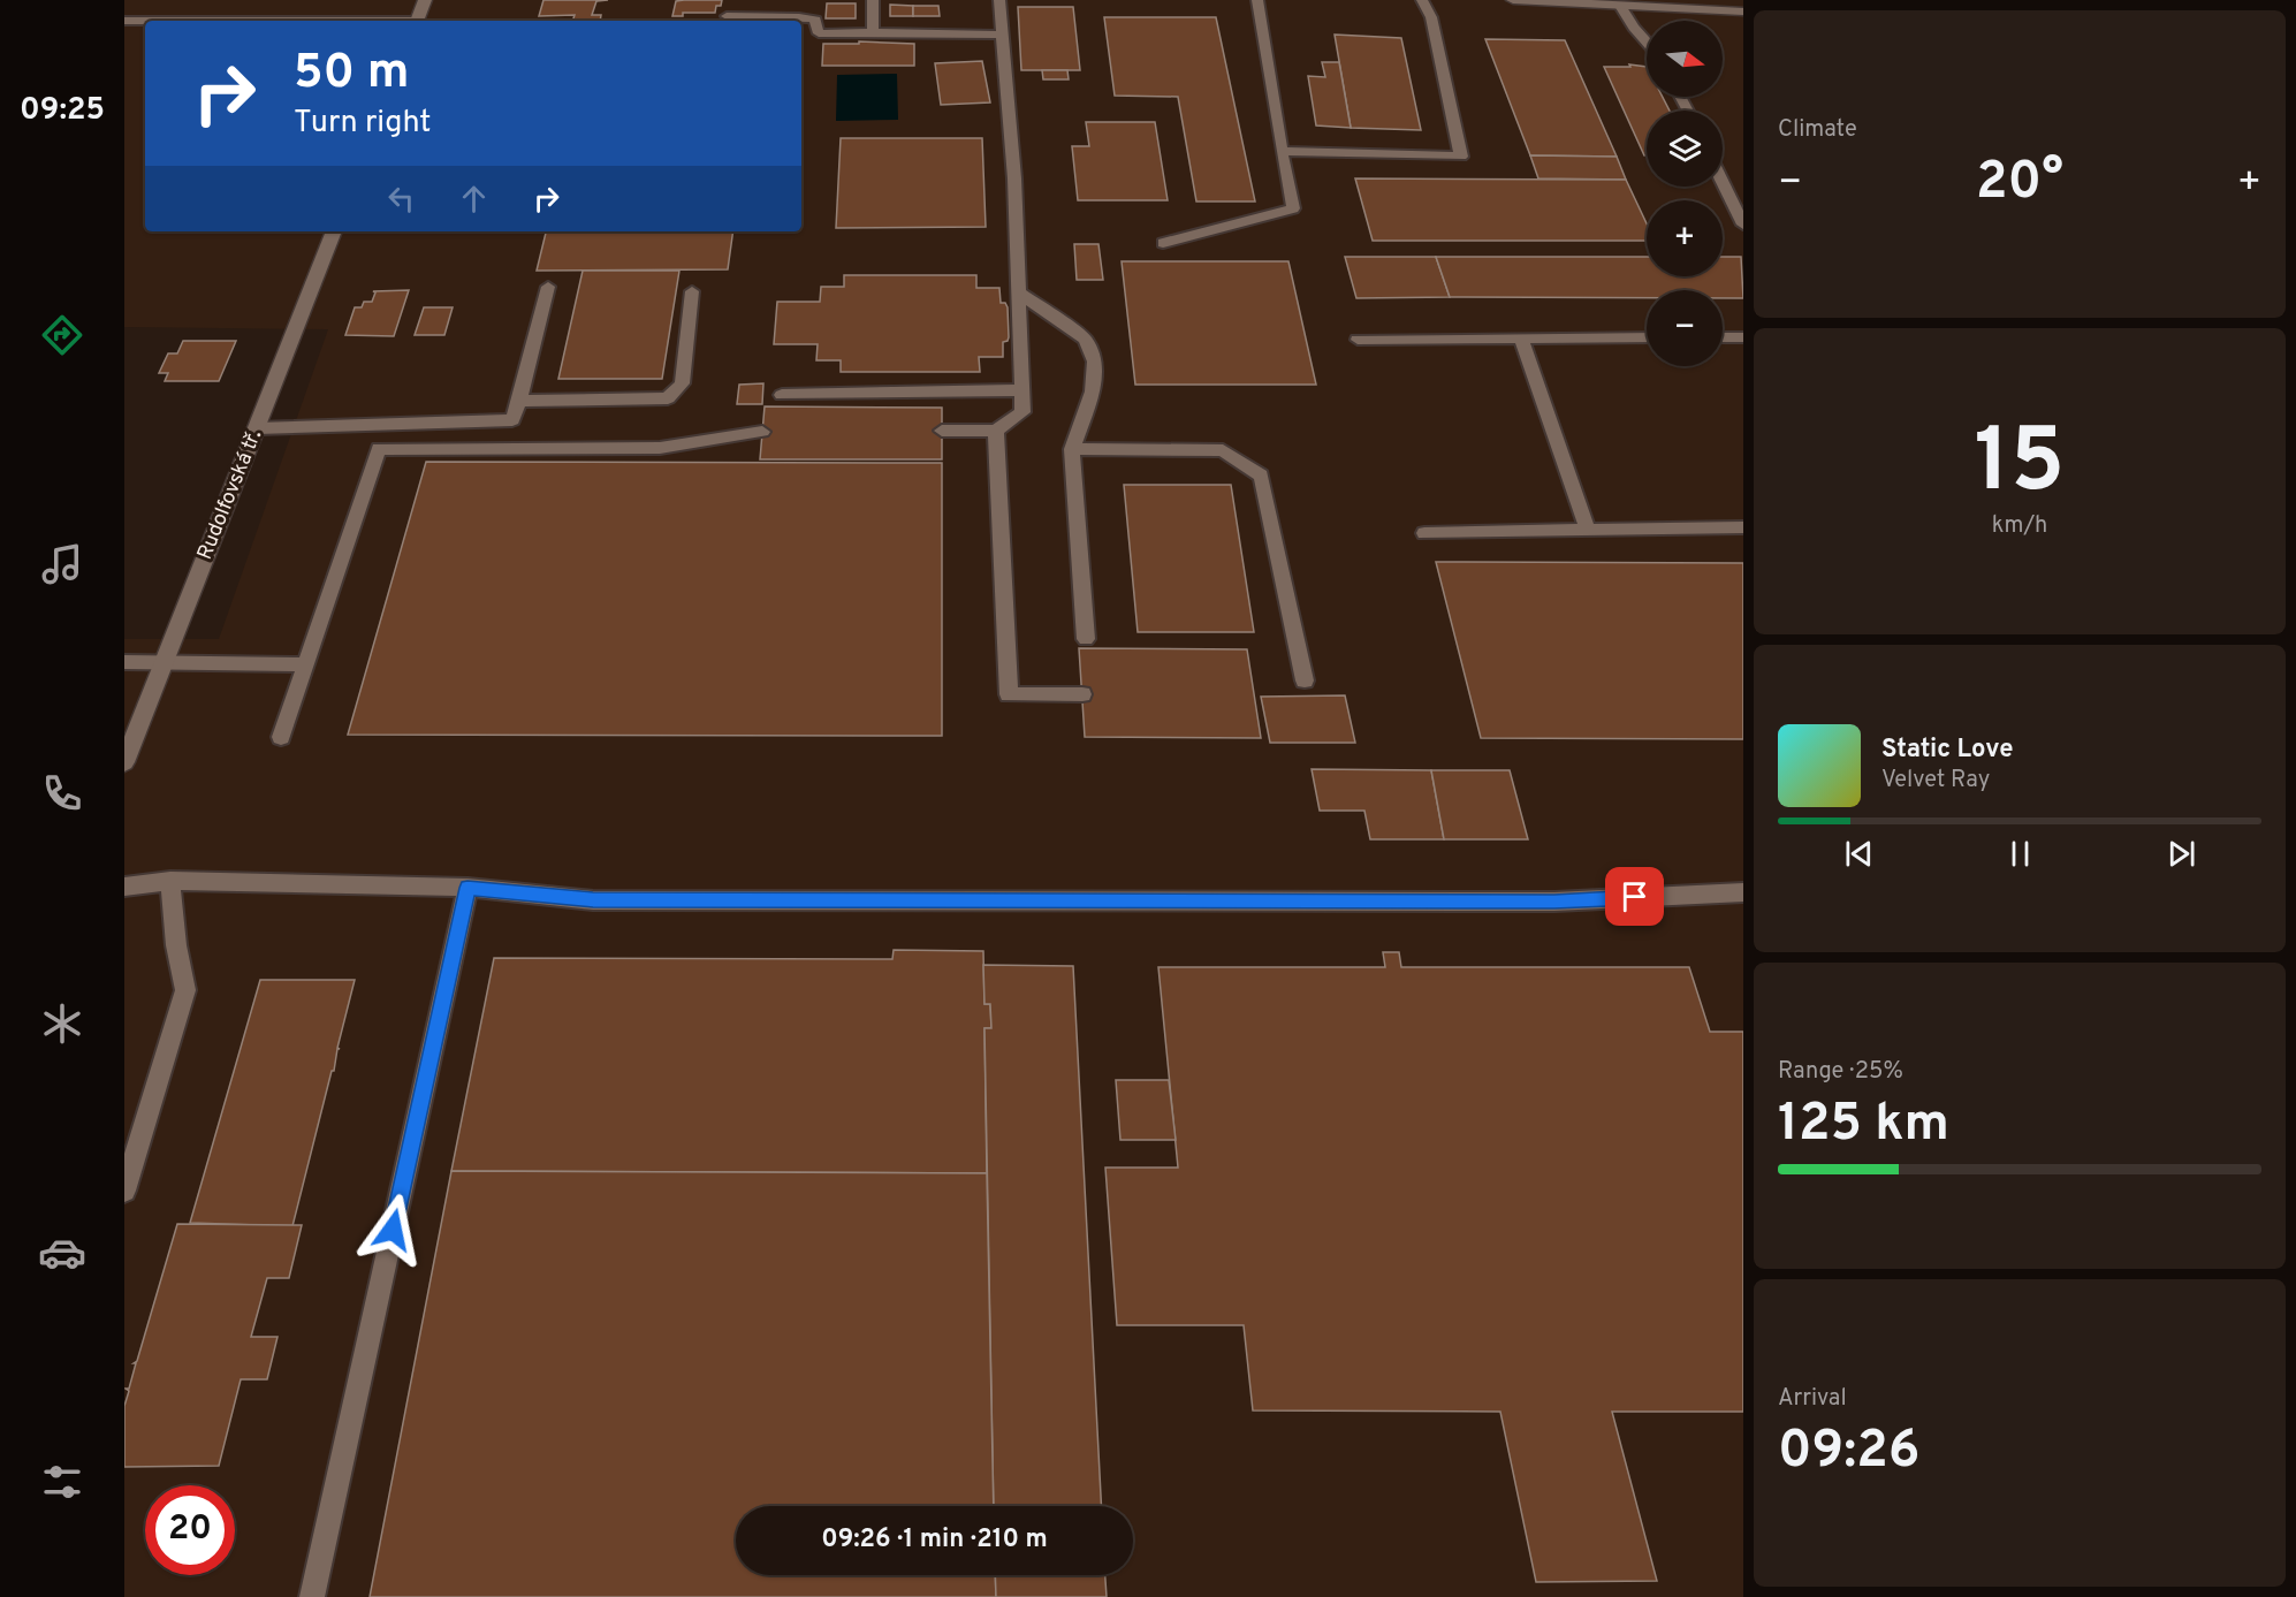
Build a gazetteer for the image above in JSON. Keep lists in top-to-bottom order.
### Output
{
  "streets": {
    "main road": ["Rudolfovská tř."]
  },
  "north": "right",
  "page": {
    "tabs": "09:25",
    "tile": [
      "Climate",
      ["15", "km/h"],
      ["Range · 25%", "125 km"],
      ["Arrival", "09:26"]
    ],
    "map_buttons": ["+", "−"],
    "turn": ["50 m", "Turn right"],
    "heat": ["−", "20°", "+"],
    "song": ["Static Love", "Velvet Ray"],
    "limit": "20",
    "trip": "09:26 · 1 min · 210 m"
  }
}
